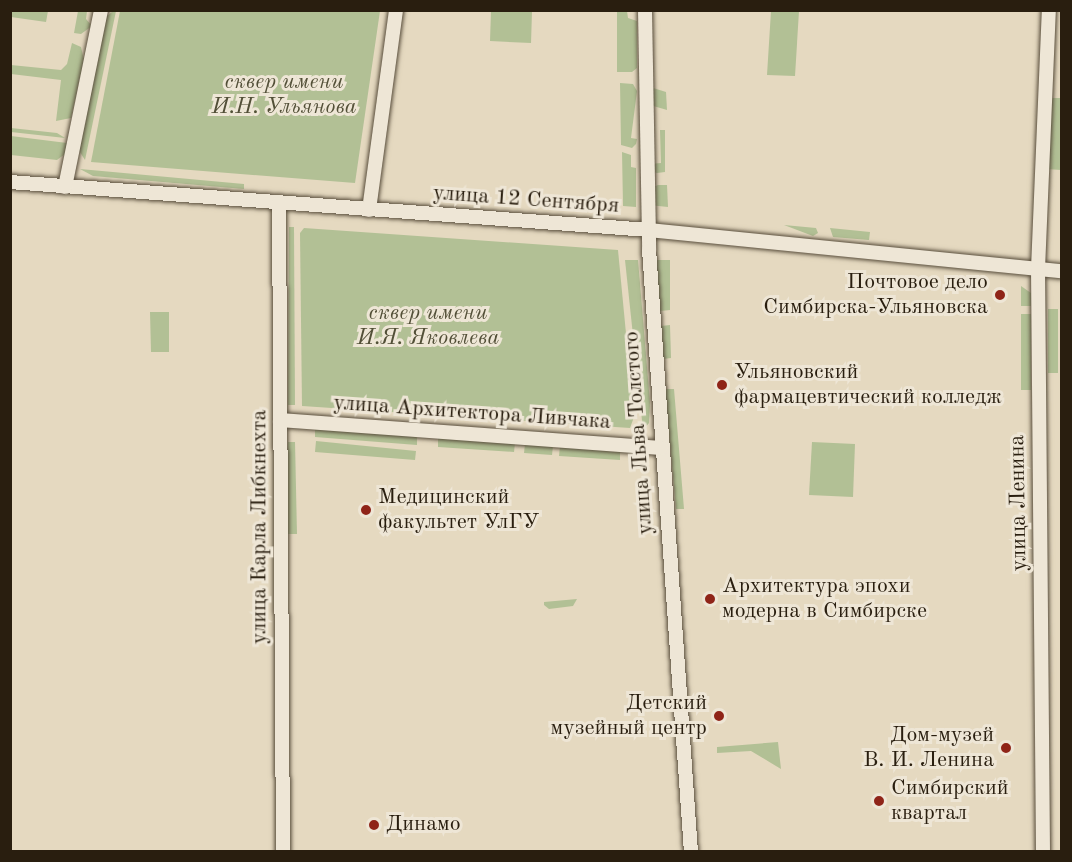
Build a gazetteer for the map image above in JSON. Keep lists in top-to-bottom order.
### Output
{
  "streets": {
    "street": [
      "улица 12 Сентября",
      "улица Архитектора Ливчака",
      "улица Льва Толстого",
      "улица Ленина",
      "улица Карла Либкнехта"
    ]
  },
  "crossings": [
    ["улица 12 Сентября", "улица Льва Толстого"],
    ["улица 12 Сентября", "улица Ленина"],
    ["улица 12 Сентября", "улица Карла Либкнехта"],
    ["улица Архитектора Ливчака", "улица Льва Толстого"],
    ["улица Архитектора Ливчака", "улица Карла Либкнехта"]
  ],
  "parks": ["сквер имени И.Н. Ульянова", "сквер имени И.Я. Яковлева"],
  "places": [
    "Почтовое дело Симбирска-Ульяновска",
    "Ульяновский фaрмацевтический колледж",
    "Медицинский факультет УлГУ",
    "Архитектура эпохи модерна в Симбирске",
    "Детский музейный центр",
    "Дом-музей В. И. Ленина",
    "Симбирский квартал",
    "Динамо"
  ]
}
